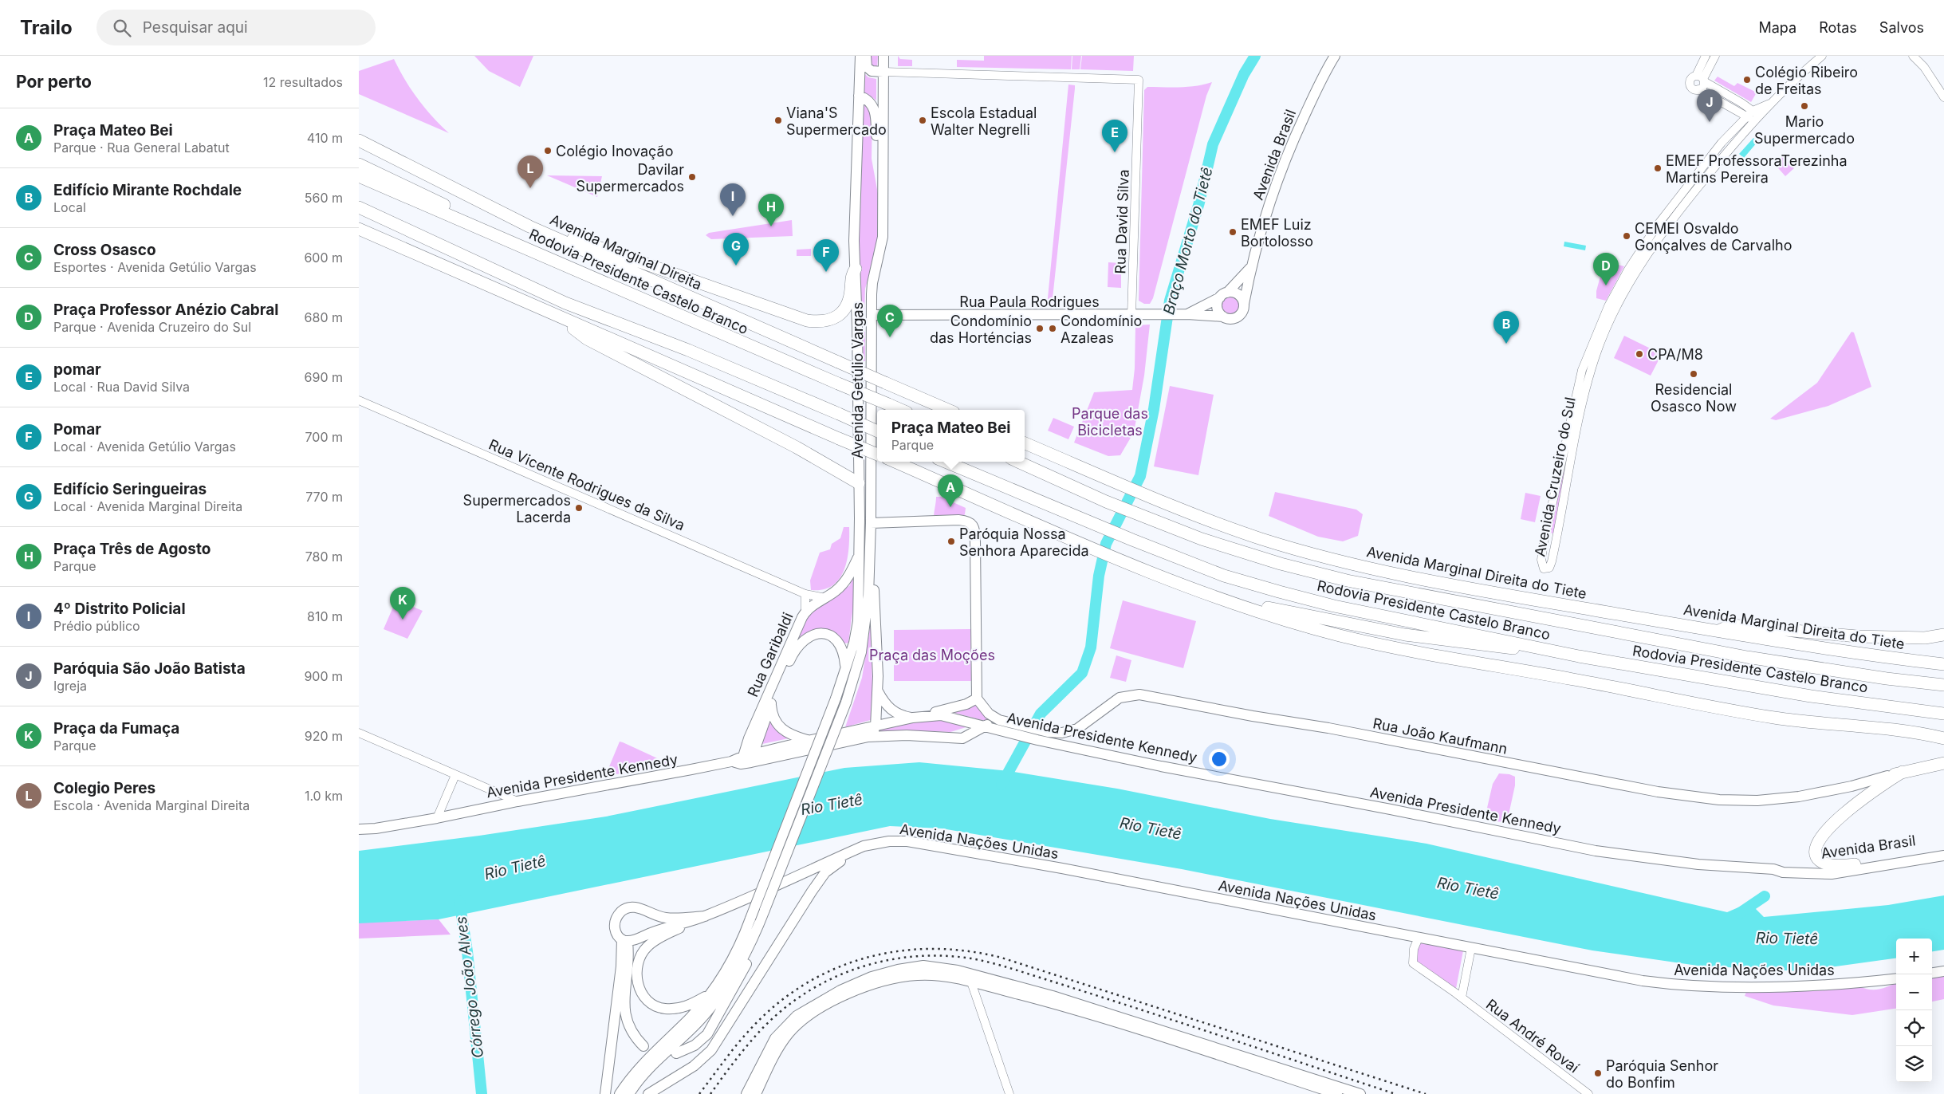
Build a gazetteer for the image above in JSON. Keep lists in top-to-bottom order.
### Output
{
  "streets": {
    "highway": ["Avenida Marginal Direita", "Rodovia Presidente Castelo Branco", "Avenida Marginal Direita do Tiete"],
    "main road": [
      "Avenida Brasil",
      "Rua Paula Rodrigues",
      "Avenida Getúlio Vargas",
      "Rua Garibaldi",
      "Rua João Kaufmann",
      "Avenida Presidente Kennedy",
      "Avenida Nações Unidas"
    ],
    "street": [
      "Rua David Silva",
      "Avenida Cruzeiro do Sul",
      "Rua Vicente Rodrigues da Silva",
      "Rua André Rovaí"
    ]
  },
  "crossings": [
    ["Avenida Brasil", "Rua Paula Rodrigues"],
    ["Avenida Brasil", "Avenida Presidente Kennedy"],
    ["Rua David Silva", "Rua Paula Rodrigues"],
    ["Rua David Silva", "Avenida Getúlio Vargas"],
    ["Rua Paula Rodrigues", "Avenida Getúlio Vargas"],
    ["Avenida Getúlio Vargas", "Rua Garibaldi"],
    ["Rua Vicente Rodrigues da Silva", "Rua Garibaldi"],
    ["Rua Garibaldi", "Avenida Presidente Kennedy"],
    ["Rua João Kaufmann", "Avenida Presidente Kennedy"],
    ["Avenida Nações Unidas", "Rua André Rovaí"]
  ],
  "water": ["Braço Morto do Tietê", "Rio Tietê", "Córrego João Alves"],
  "parks": ["Parque das Bicicletas", "Praça das Moções"],
  "places": [
    "Colégio Ribeiro de Freitas",
    "Mario Supermercado",
    "Viana'S Supermercado",
    "Escola Estadual Walter Negrelli",
    "Colégio Inovação",
    "EMEF ProfessoraTerezinha Martins Pereira",
    "Davilar Supermercados",
    "EMEF Luiz Bortolosso",
    "CEMEI Osvaldo Gonçalves de Carvalho",
    "Condomínio das Horténcias",
    "Condomínio Azaleas",
    "CPA/M8",
    "Residencial Osasco Now",
    "Supermercados Lacerda",
    "Paróquia Nossa Senhora Aparecida",
    "Paróquia Senhor do Bonfim"
  ],
  "page": {
    "header": "Trailo",
    "search": "Pesquisar aqui",
    "nav": ["Mapa", "Rotas", "Salvos"],
    "heading": ["Por perto", "12 resultados"],
    "pins": [
      "J",
      "E",
      "L",
      "I",
      "H",
      "G",
      "F",
      "D",
      "C",
      "B",
      "A",
      "K"
    ],
    "list": [
      {
        "mark": "A",
        "name": "Praça Mateo Bei",
        "note": "Parque · Rua General Labatut",
        "value": "410 m"
      },
      {
        "mark": "B",
        "name": "Edifício Mirante Rochdale",
        "note": "Local",
        "value": "560 m"
      },
      {
        "mark": "C",
        "name": "Cross Osasco",
        "note": "Esportes · Avenida Getúlio Vargas",
        "value": "600 m"
      },
      {
        "mark": "D",
        "name": "Praça Professor Anézio Cabral",
        "note": "Parque · Avenida Cruzeiro do Sul",
        "value": "680 m"
      },
      {
        "mark": "E",
        "name": "pomar",
        "note": "Local · Rua David Silva",
        "value": "690 m"
      },
      {
        "mark": "F",
        "name": "Pomar",
        "note": "Local · Avenida Getúlio Vargas",
        "value": "700 m"
      },
      {
        "mark": "G",
        "name": "Edifício Seringueiras",
        "note": "Local · Avenida Marginal Direita",
        "value": "770 m"
      },
      {
        "mark": "H",
        "name": "Praça Três de Agosto",
        "note": "Parque",
        "value": "780 m"
      },
      {
        "mark": "I",
        "name": "4º Distrito Policial",
        "note": "Prédio público",
        "value": "810 m"
      },
      {
        "mark": "J",
        "name": "Paróquia São João Batista",
        "note": "Igreja",
        "value": "900 m"
      },
      {
        "mark": "K",
        "name": "Praça da Fumaça",
        "note": "Parque",
        "value": "920 m"
      },
      {
        "mark": "L",
        "name": "Colegio Peres",
        "note": "Escola · Avenida Marginal Direita",
        "value": "1.0 km"
      }
    ],
    "popup": ["Praça Mateo Bei", "Parque"],
    "map_buttons": ["+", "−"]
  }
}
